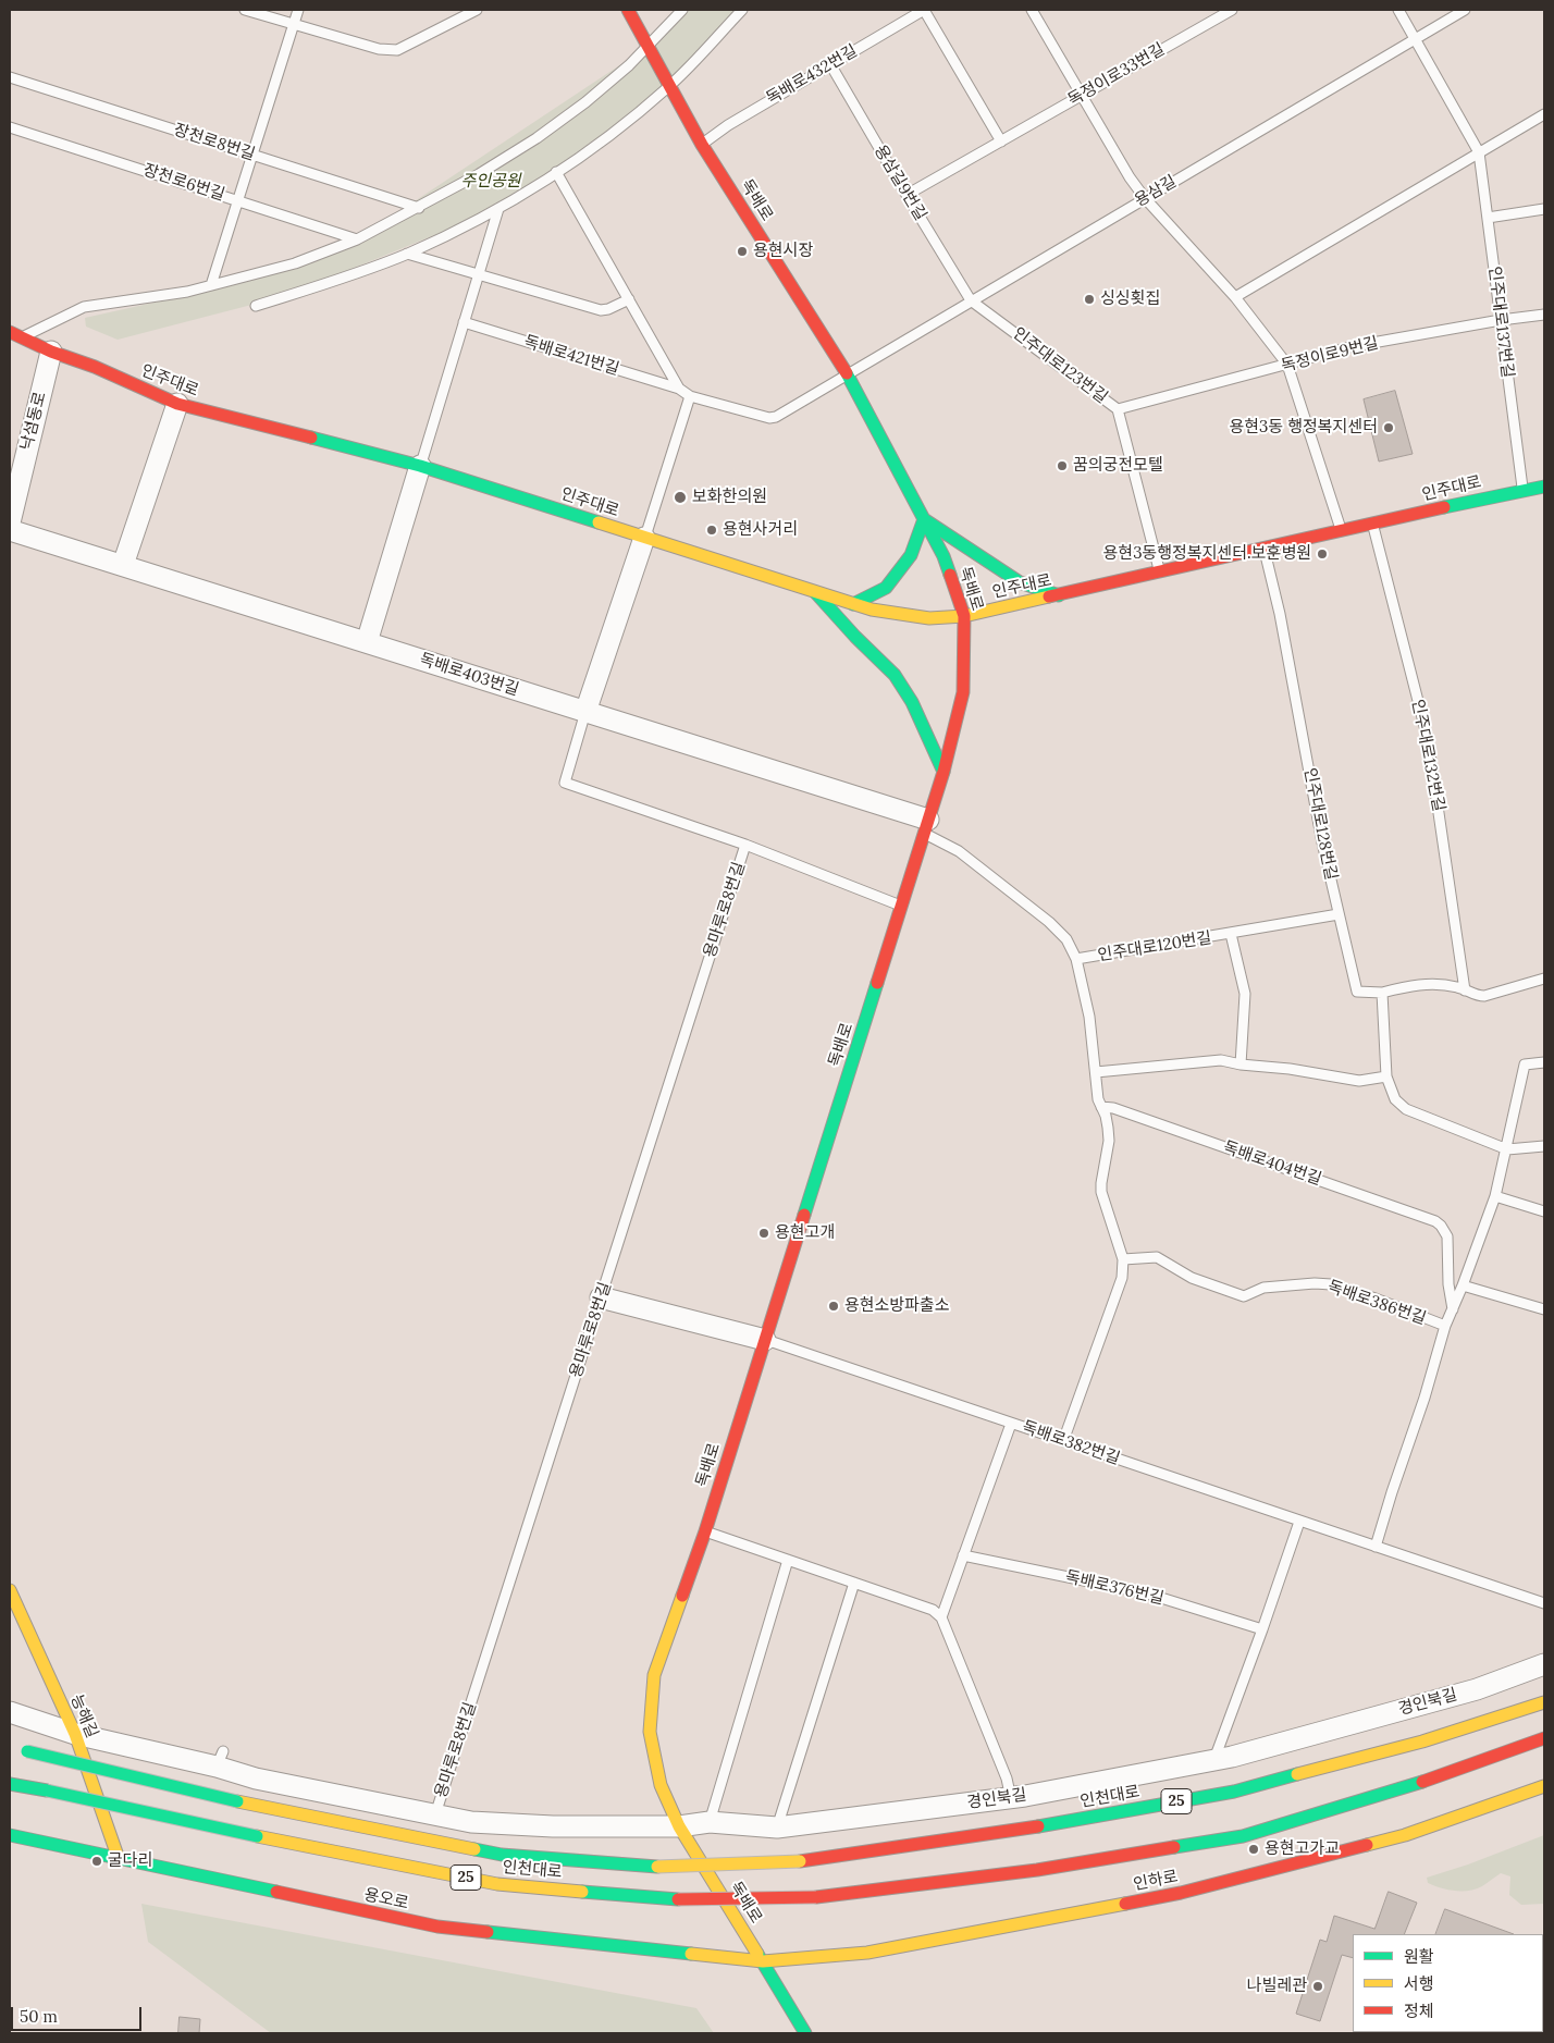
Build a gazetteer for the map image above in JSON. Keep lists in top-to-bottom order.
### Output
{
  "streets": {
    "main road": [
      "독배로",
      "인주대로",
      "능해길",
      "인천대로",
      "25",
      "인하로",
      "용오로"
    ],
    "street": ["낙섬동로", "독배로403번길", "경인북길"],
    "lane": [
      "독배로432번길",
      "독정이로33번길",
      "장천로8번길",
      "장천로6번길",
      "용삼길9번길",
      "용삼길",
      "인주대로137번길",
      "독정이로9번길",
      "독배로421번길",
      "인주대로123번길",
      "인주대로132번길",
      "인주대로128번길",
      "용마루로8번길",
      "인주대로120번길",
      "독배로404번길",
      "독배로386번길",
      "독배로382번길",
      "독배로376번길"
    ]
  },
  "crossings": [
    ["독배로432번길", "용삼길9번길"],
    ["독배로432번길", "독배로"],
    ["독정이로33번길", "용삼길9번길"],
    ["용삼길9번길", "용삼길"],
    ["용삼길9번길", "인주대로123번길"],
    ["용삼길", "독배로"],
    ["용삼길", "인주대로137번길"],
    ["용삼길", "독배로421번길"],
    ["용삼길", "인주대로123번길"],
    ["독배로", "독배로421번길"],
    ["독배로", "인주대로"],
    ["독배로", "독배로403번길"],
    ["독배로", "독배로382번길"],
    ["독배로", "경인북길"],
    ["독배로", "인하로"],
    ["독배로", "용오로"],
    ["인주대로137번길", "독정이로9번길"],
    ["인주대로137번길", "인주대로"],
    ["독정이로9번길", "인주대로123번길"],
    ["인주대로123번길", "인주대로"],
    ["인주대로", "낙섬동로"],
    ["인주대로", "인주대로132번길"],
    ["인주대로", "인주대로128번길"],
    ["용마루로8번길", "경인북길"],
    ["경인북길", "능해길"],
    ["능해길", "용오로"],
    ["인하로", "용오로"]
  ],
  "parks": ["주인공원"],
  "places": [
    "용현시장",
    "싱싱횟집",
    "용현3동 행정복지센터",
    "꿈의궁전모텔",
    "보화한의원",
    "용현사거리",
    "용현3동행정복지센터.보훈병원",
    "용현고개",
    "용현소방파출소",
    "용현고가교",
    "굴다리",
    "나빌레관"
  ],
  "legend": ["원활", "서행", "정체"],
  "scale_bar": "50 m"
}
